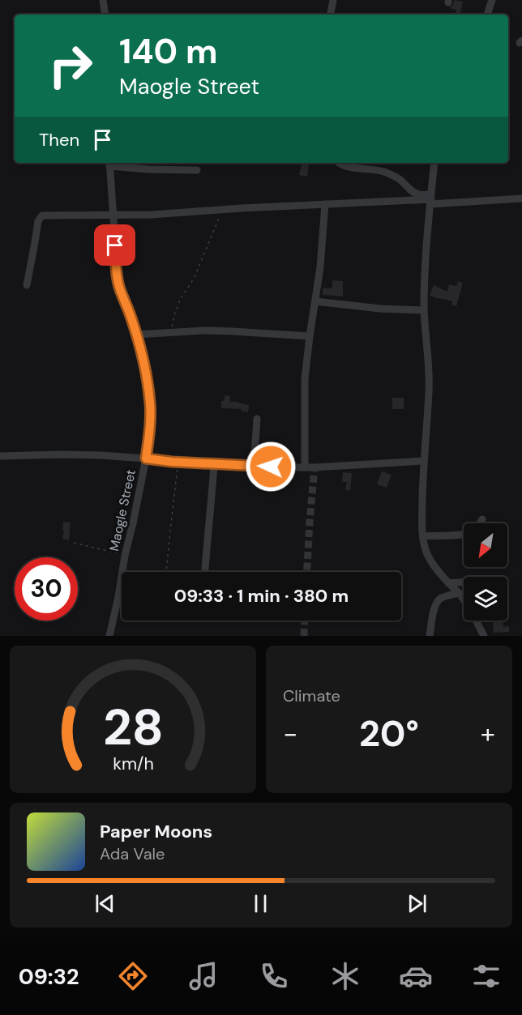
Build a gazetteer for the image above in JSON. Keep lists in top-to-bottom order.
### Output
{
  "streets": {
    "street": ["Maogle Street"]
  },
  "north": "bottom left",
  "page": {
    "turn": ["140 m", "Maogle Street"],
    "then": "Then",
    "limit": "30",
    "trip": "09:33 · 1 min · 380 m",
    "tile": "Climate",
    "heat": ["−", "20°", "+"],
    "song": ["Paper Moons", "Ada Vale"],
    "tabs": "09:32",
    "gauge": ["28", "km/h"]
  }
}
